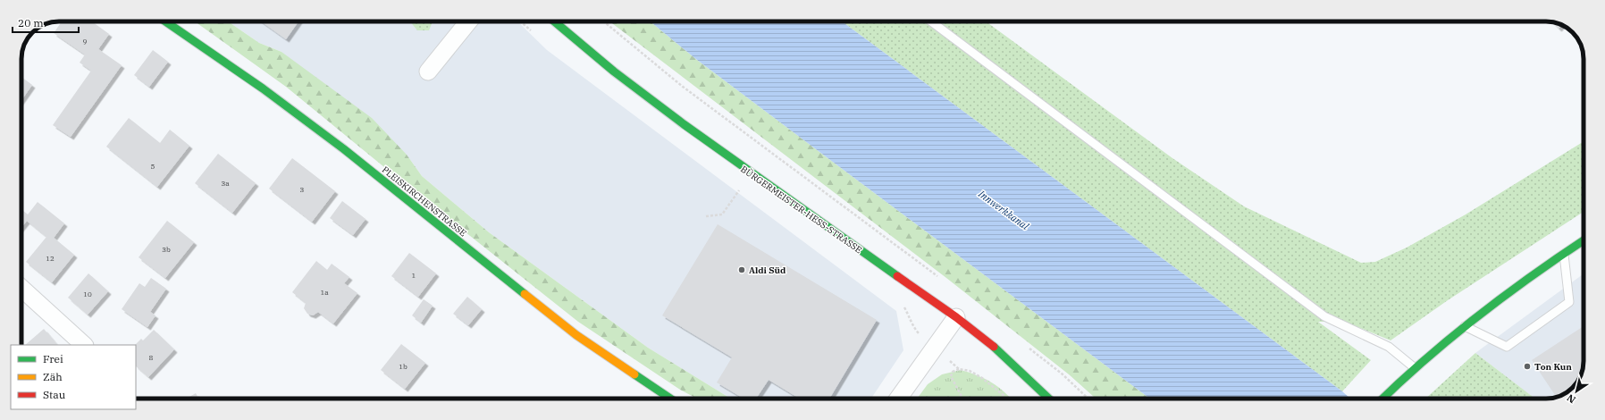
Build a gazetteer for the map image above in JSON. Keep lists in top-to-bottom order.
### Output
{
  "streets": {
    "main road": ["PLEISKIRCHENSTRASSE", "BÜRGERMEISTER-HESS-STRASSE"]
  },
  "water": ["Innwerkkanal"],
  "places": ["Aldi Süd", "Ton Kun"],
  "house_numbers": [
    "9",
    "5",
    "3a",
    "3",
    "3b",
    "12",
    "1",
    "1a",
    "10",
    "8",
    "1b"
  ],
  "legend": ["Frei", "Zäh", "Stau"],
  "scale_bar": "20 m",
  "north": "bottom left"
}
